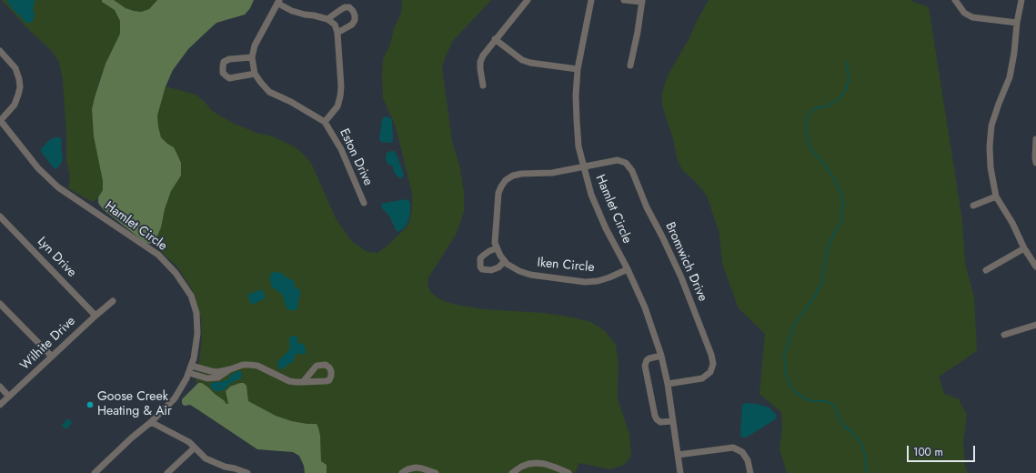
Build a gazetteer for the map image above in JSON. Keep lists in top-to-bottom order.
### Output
{
  "streets": {
    "street": [
      "Eston Drive",
      "Hamlet Circle",
      "Lyn Drive",
      "Bromwich Drive",
      "Iken Circle",
      "Wilhite Drive"
    ]
  },
  "crossings": [
    ["Hamlet Circle", "Bromwich Drive"],
    ["Hamlet Circle", "Iken Circle"],
    ["Lyn Drive", "Wilhite Drive"],
    ["Bromwich Drive", "Iken Circle"]
  ],
  "places": ["Goose Creek Heating & Air"],
  "scale_bar": "100 m"
}
